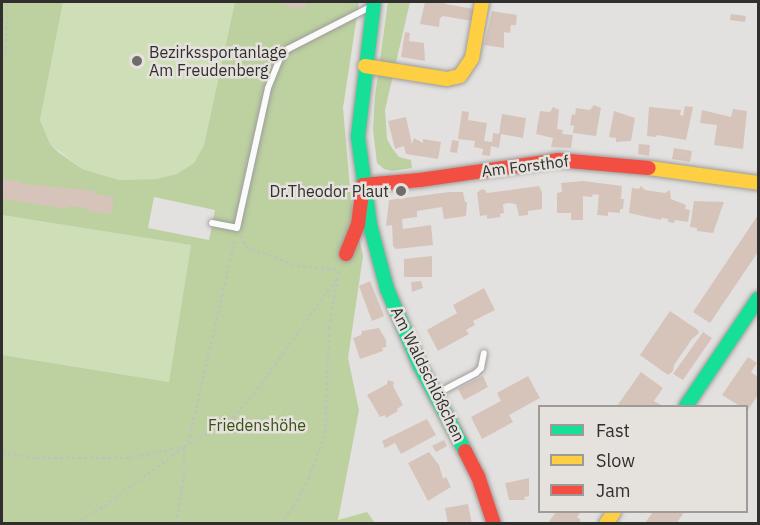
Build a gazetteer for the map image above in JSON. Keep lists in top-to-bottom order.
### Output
{
  "streets": {
    "street": ["Am Forsthof", "Am Waldschlößchen"]
  },
  "crossings": [
    ["Am Forsthof", "Am Waldschlößchen"]
  ],
  "parks": ["Friedenshöhe"],
  "places": ["Bezirkssportanlage Am Freudenberg", "Dr.Theodor Plaut"],
  "legend": ["Fast", "Slow", "Jam"]
}
